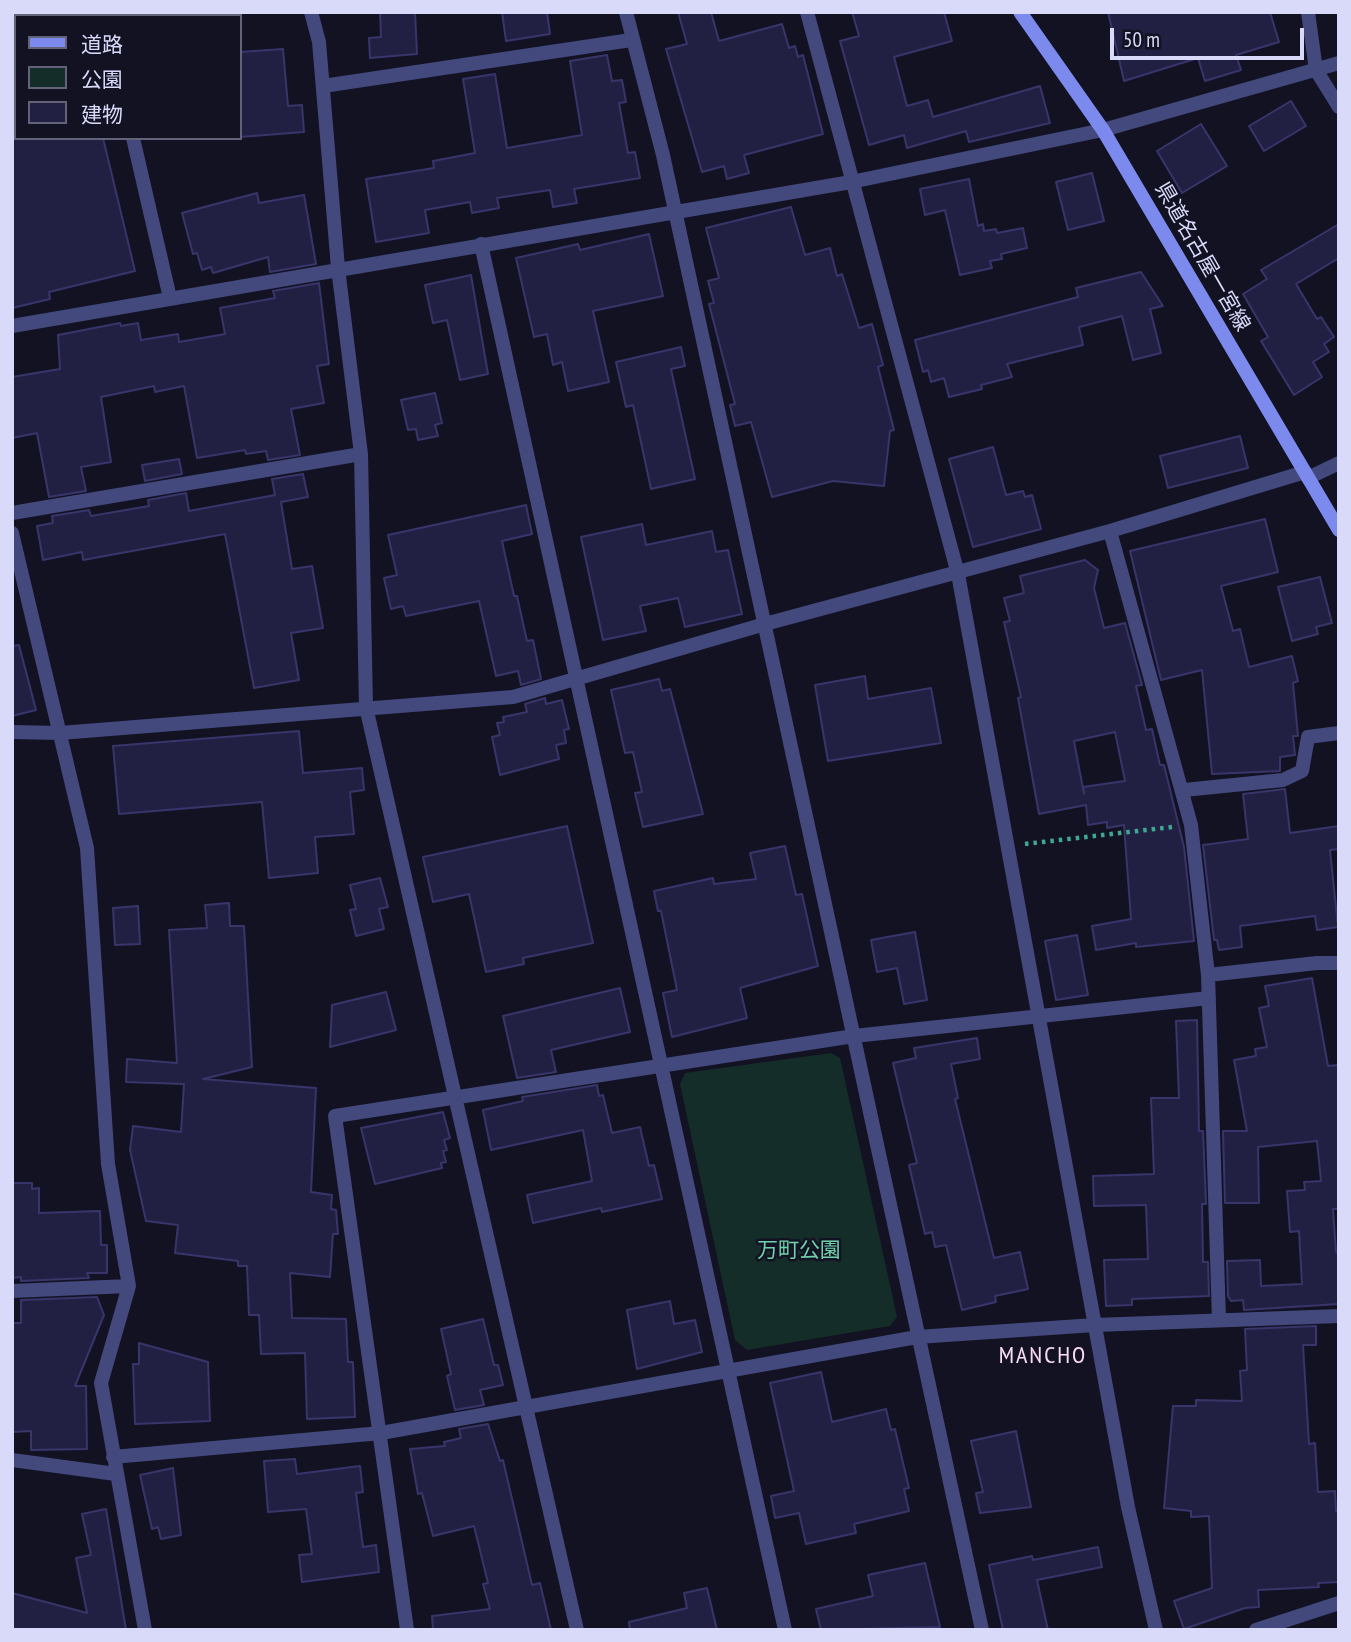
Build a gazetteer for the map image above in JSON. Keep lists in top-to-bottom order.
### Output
{
  "streets": {
    "main road": ["県道名古屋一宮線"]
  },
  "districts": ["MANCHO"],
  "parks": ["万町公園"],
  "legend": ["道路", "公園", "建物"],
  "scale_bar": "50 m"
}
